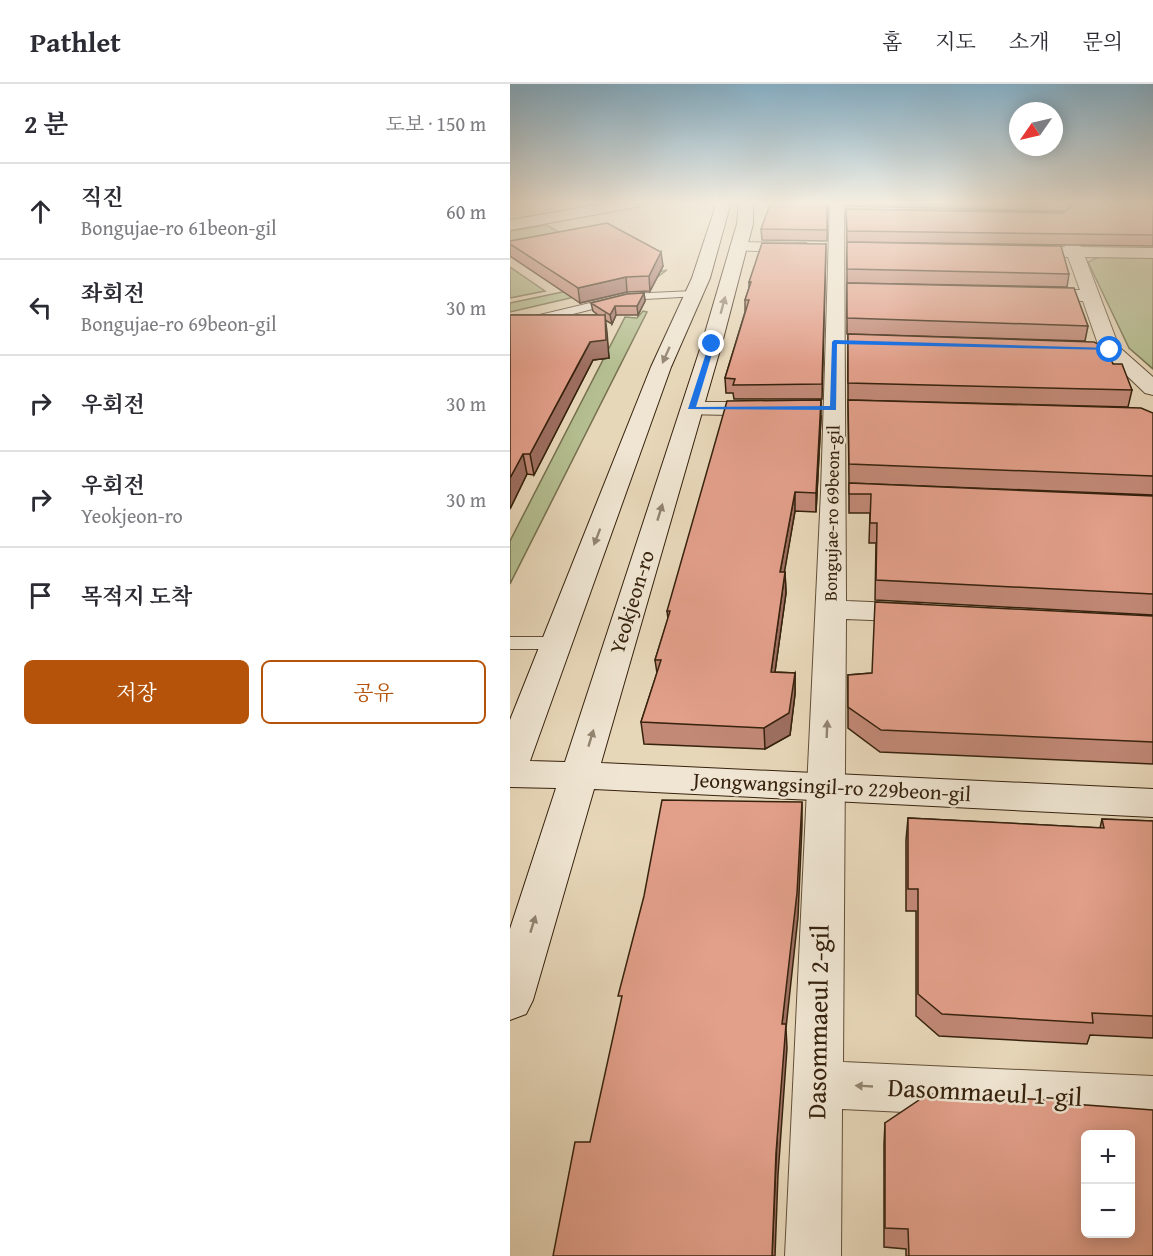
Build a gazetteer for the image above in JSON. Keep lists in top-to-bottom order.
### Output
{
  "streets": {
    "street": [
      "Bongujae-ro 69beon-gil",
      "Yeokjeon-ro",
      "Jeongwangsingil-ro 229beon-gil",
      "Dasommaeul 2-gil",
      "Dasommaeul 1-gil"
    ]
  },
  "crossings": [
    ["Bongujae-ro 69beon-gil", "Jeongwangsingil-ro 229beon-gil"],
    ["Bongujae-ro 69beon-gil", "Dasommaeul 2-gil"],
    ["Yeokjeon-ro", "Jeongwangsingil-ro 229beon-gil"],
    ["Jeongwangsingil-ro 229beon-gil", "Dasommaeul 2-gil"],
    ["Dasommaeul 2-gil", "Dasommaeul 1-gil"]
  ],
  "one_way": ["Dasommaeul 1-gil"],
  "north": "bottom left",
  "page": {
    "header": "Pathlet",
    "nav": [
      "홈",
      "지도",
      "소개",
      "문의"
    ],
    "heading": ["2 분", "도보 · 150 m"],
    "list": [
      ["직진", "Bongujae-ro 61beon-gil", "60 m"],
      ["좌회전", "Bongujae-ro 69beon-gil", "30 m"],
      ["우회전", "30 m"],
      ["우회전", "Yeokjeon-ro", "30 m"],
      "목적지 도착"
    ],
    "buttons": ["저장", "공유"],
    "map_buttons": ["+", "−"]
  }
}
